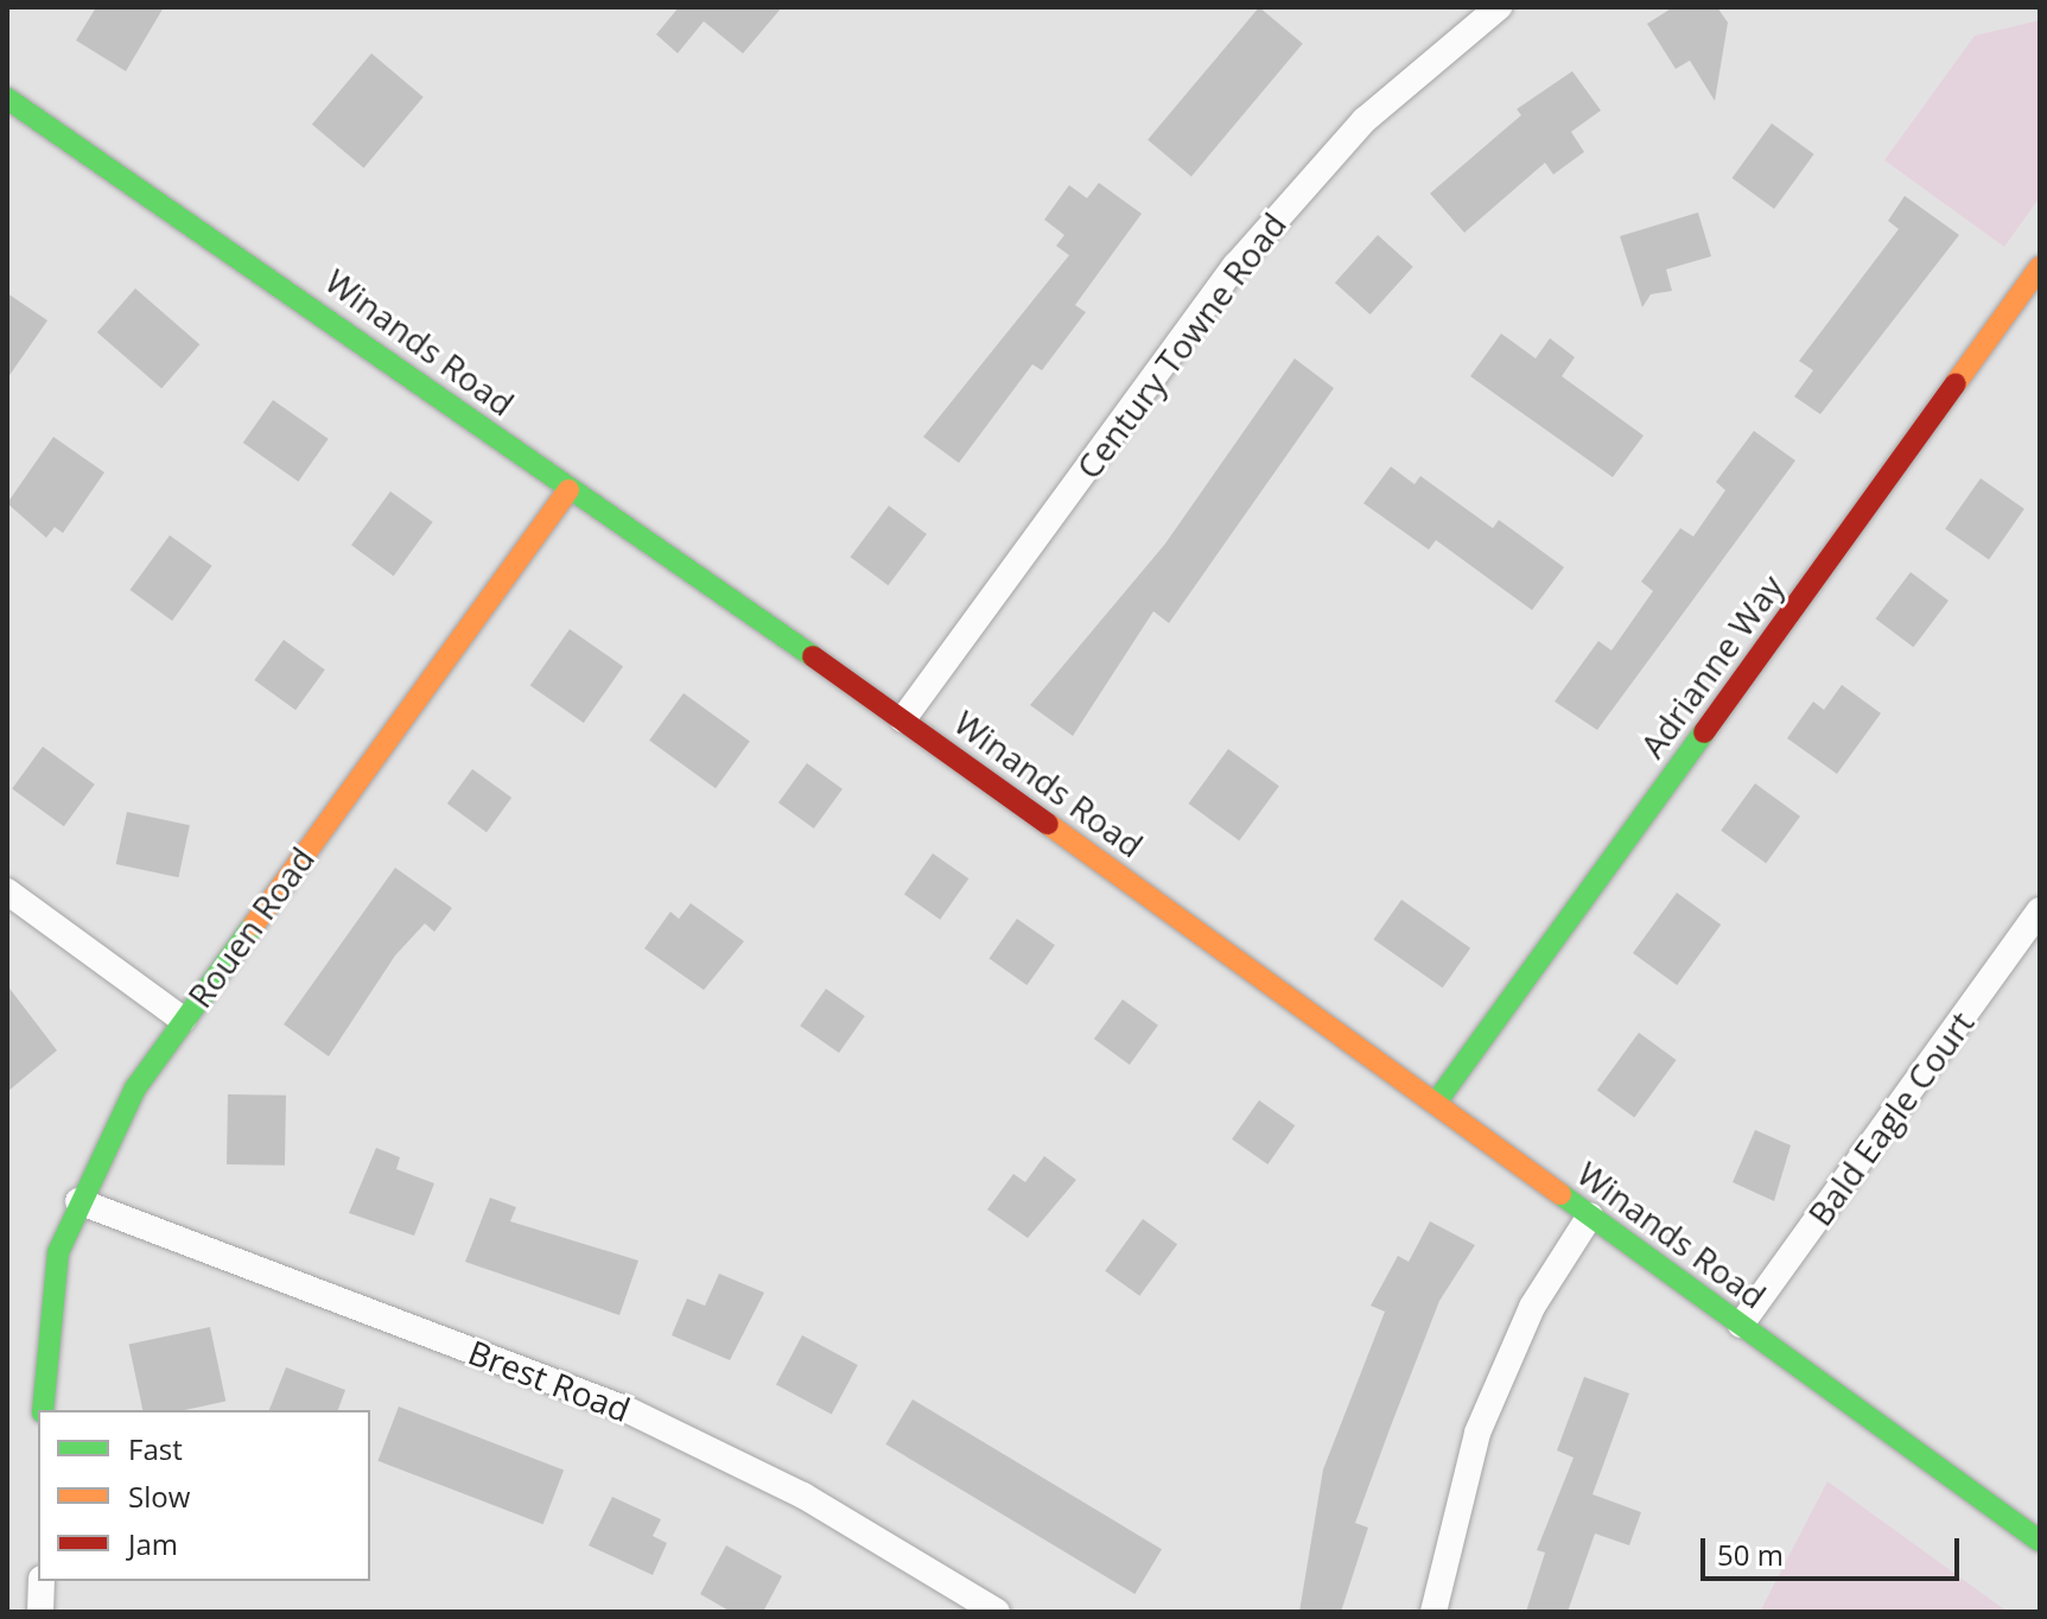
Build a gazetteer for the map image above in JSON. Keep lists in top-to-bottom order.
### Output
{
  "streets": {
    "street": [
      "Winands Road",
      "Century Towne Road",
      "Adrianne Way",
      "Rouen Road",
      "Bald Eagle Court",
      "Brest Road"
    ]
  },
  "crossings": [
    ["Winands Road", "Century Towne Road"],
    ["Winands Road", "Adrianne Way"],
    ["Winands Road", "Rouen Road"],
    ["Winands Road", "Bald Eagle Court"],
    ["Rouen Road", "Brest Road"]
  ],
  "legend": ["Fast", "Slow", "Jam"],
  "scale_bar": "50 m"
}
